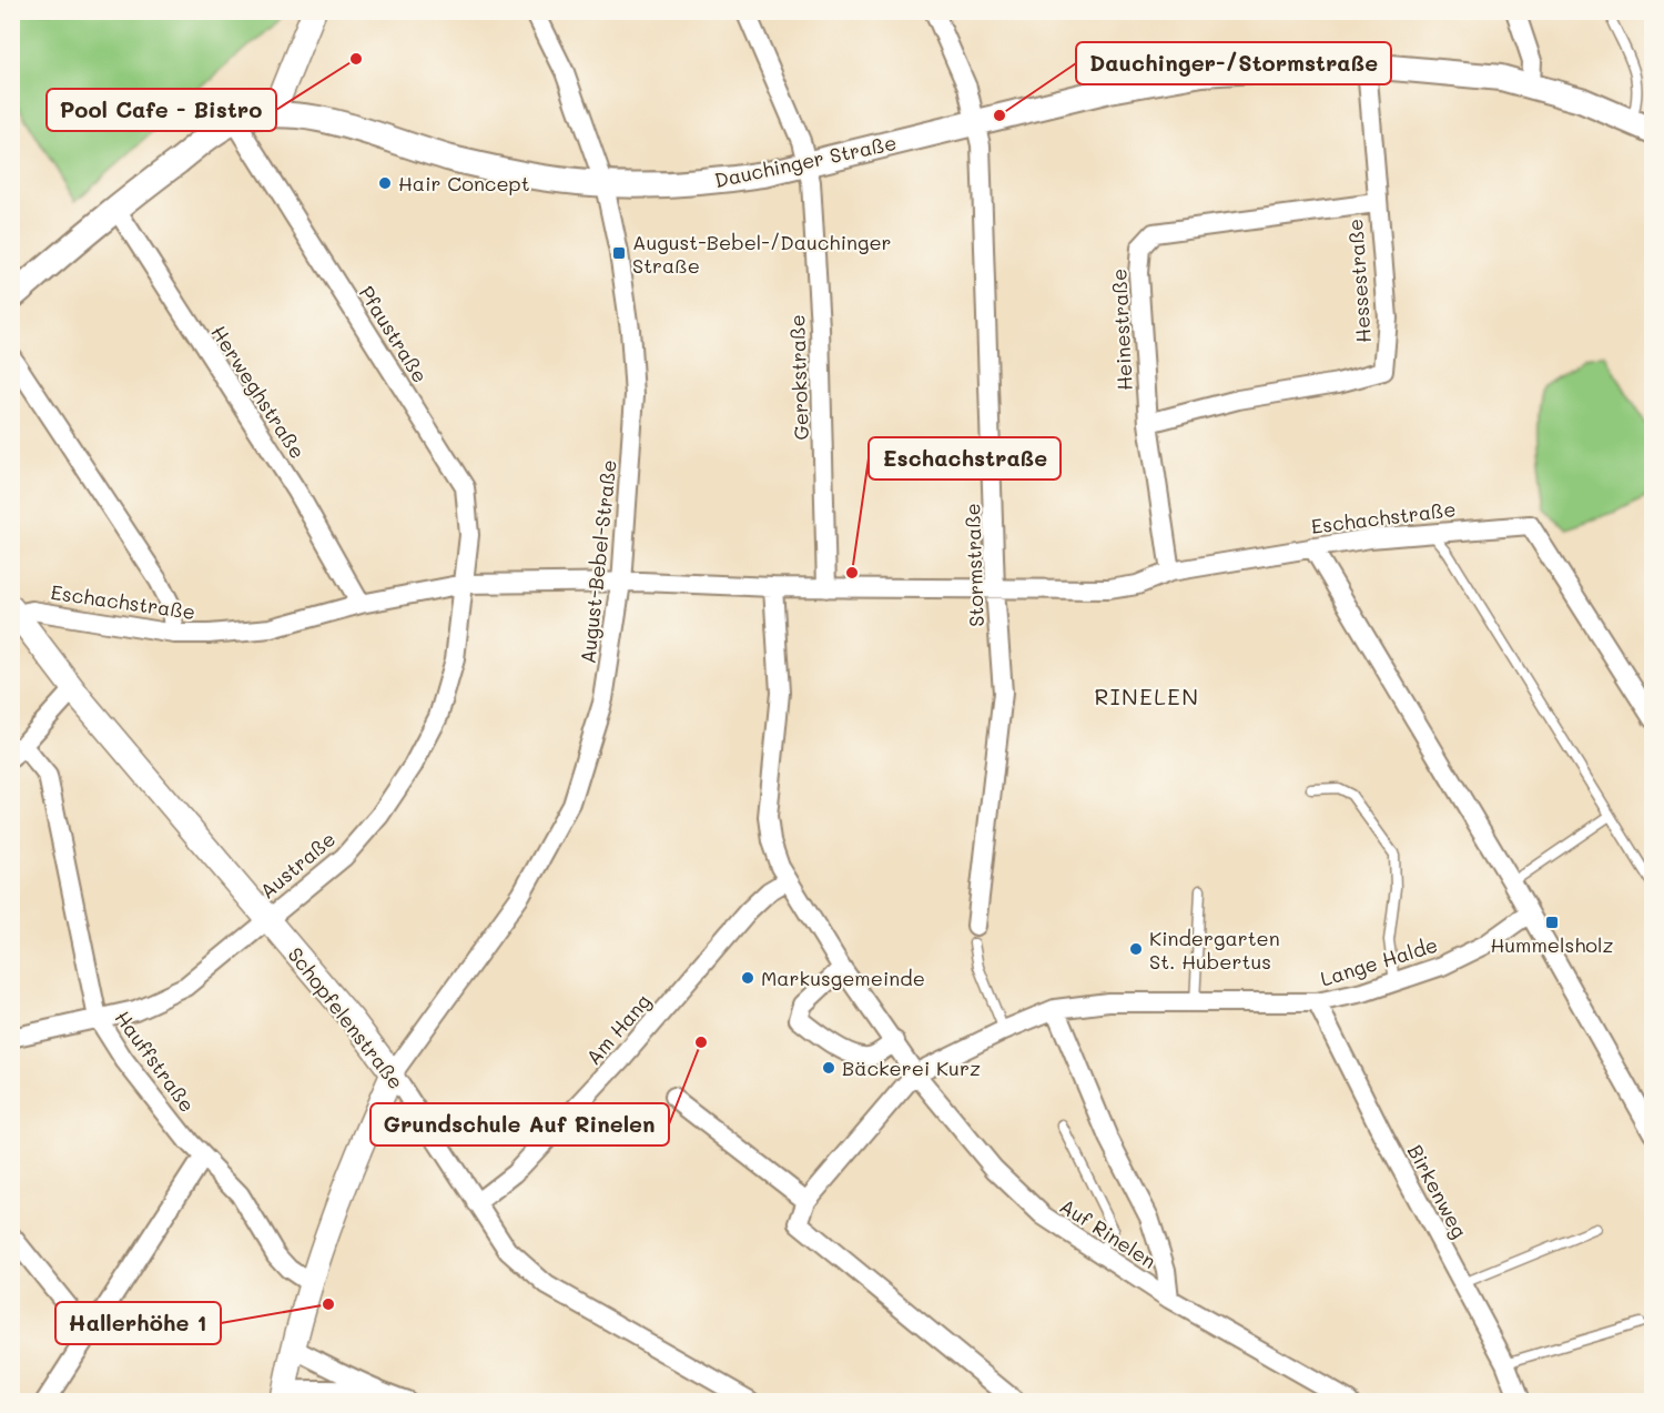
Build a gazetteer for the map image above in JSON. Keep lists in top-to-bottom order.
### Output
{
  "streets": {
    "main road": ["Dauchinger Straße"],
    "street": [
      "Hessestraße",
      "Heinestraße",
      "Pfaustraße",
      "Gerokstraße",
      "Herweghstraße",
      "Eschachstraße",
      "August-Bebel-Straße",
      "Stormstraße",
      "Austraße",
      "Lange Halde",
      "Schopfelenstraße",
      "Am Hang",
      "Hauffstraße",
      "Birkenweg",
      "Auf Rinelen"
    ]
  },
  "crossings": [
    ["Dauchinger Straße", "Hessestraße"],
    ["Dauchinger Straße", "Pfaustraße"],
    ["Dauchinger Straße", "Gerokstraße"],
    ["Dauchinger Straße", "Herweghstraße"],
    ["Dauchinger Straße", "August-Bebel-Straße"],
    ["Dauchinger Straße", "Stormstraße"],
    ["Hessestraße", "Heinestraße"],
    ["Heinestraße", "Eschachstraße"],
    ["Pfaustraße", "Eschachstraße"],
    ["Pfaustraße", "Austraße"],
    ["Gerokstraße", "Eschachstraße"],
    ["Herweghstraße", "Eschachstraße"],
    ["Eschachstraße", "August-Bebel-Straße"],
    ["Eschachstraße", "Stormstraße"],
    ["Eschachstraße", "Austraße"],
    ["Eschachstraße", "Schopfelenstraße"],
    ["Eschachstraße", "Auf Rinelen"],
    ["August-Bebel-Straße", "Schopfelenstraße"],
    ["Stormstraße", "Lange Halde"],
    ["Austraße", "Schopfelenstraße"],
    ["Austraße", "Hauffstraße"],
    ["Lange Halde", "Birkenweg"],
    ["Lange Halde", "Auf Rinelen"],
    ["Schopfelenstraße", "Am Hang"],
    ["Am Hang", "Auf Rinelen"]
  ],
  "districts": ["RINELEN"],
  "places": {
    "other": [
      "Pool Cafe - Bistro",
      "Dauchinger-/Stormstraße",
      "Hair Concept",
      "Eschachstraße",
      "Kindergarten St. Hubertus",
      "Markusgemeinde",
      "Grundschule Auf Rinelen",
      "Bäckerei Kurz",
      "Hallerhöhe 1"
    ],
    "transit": ["August-Bebel-/Dauchinger Straße", "Hummelsholz"]
  }
}
